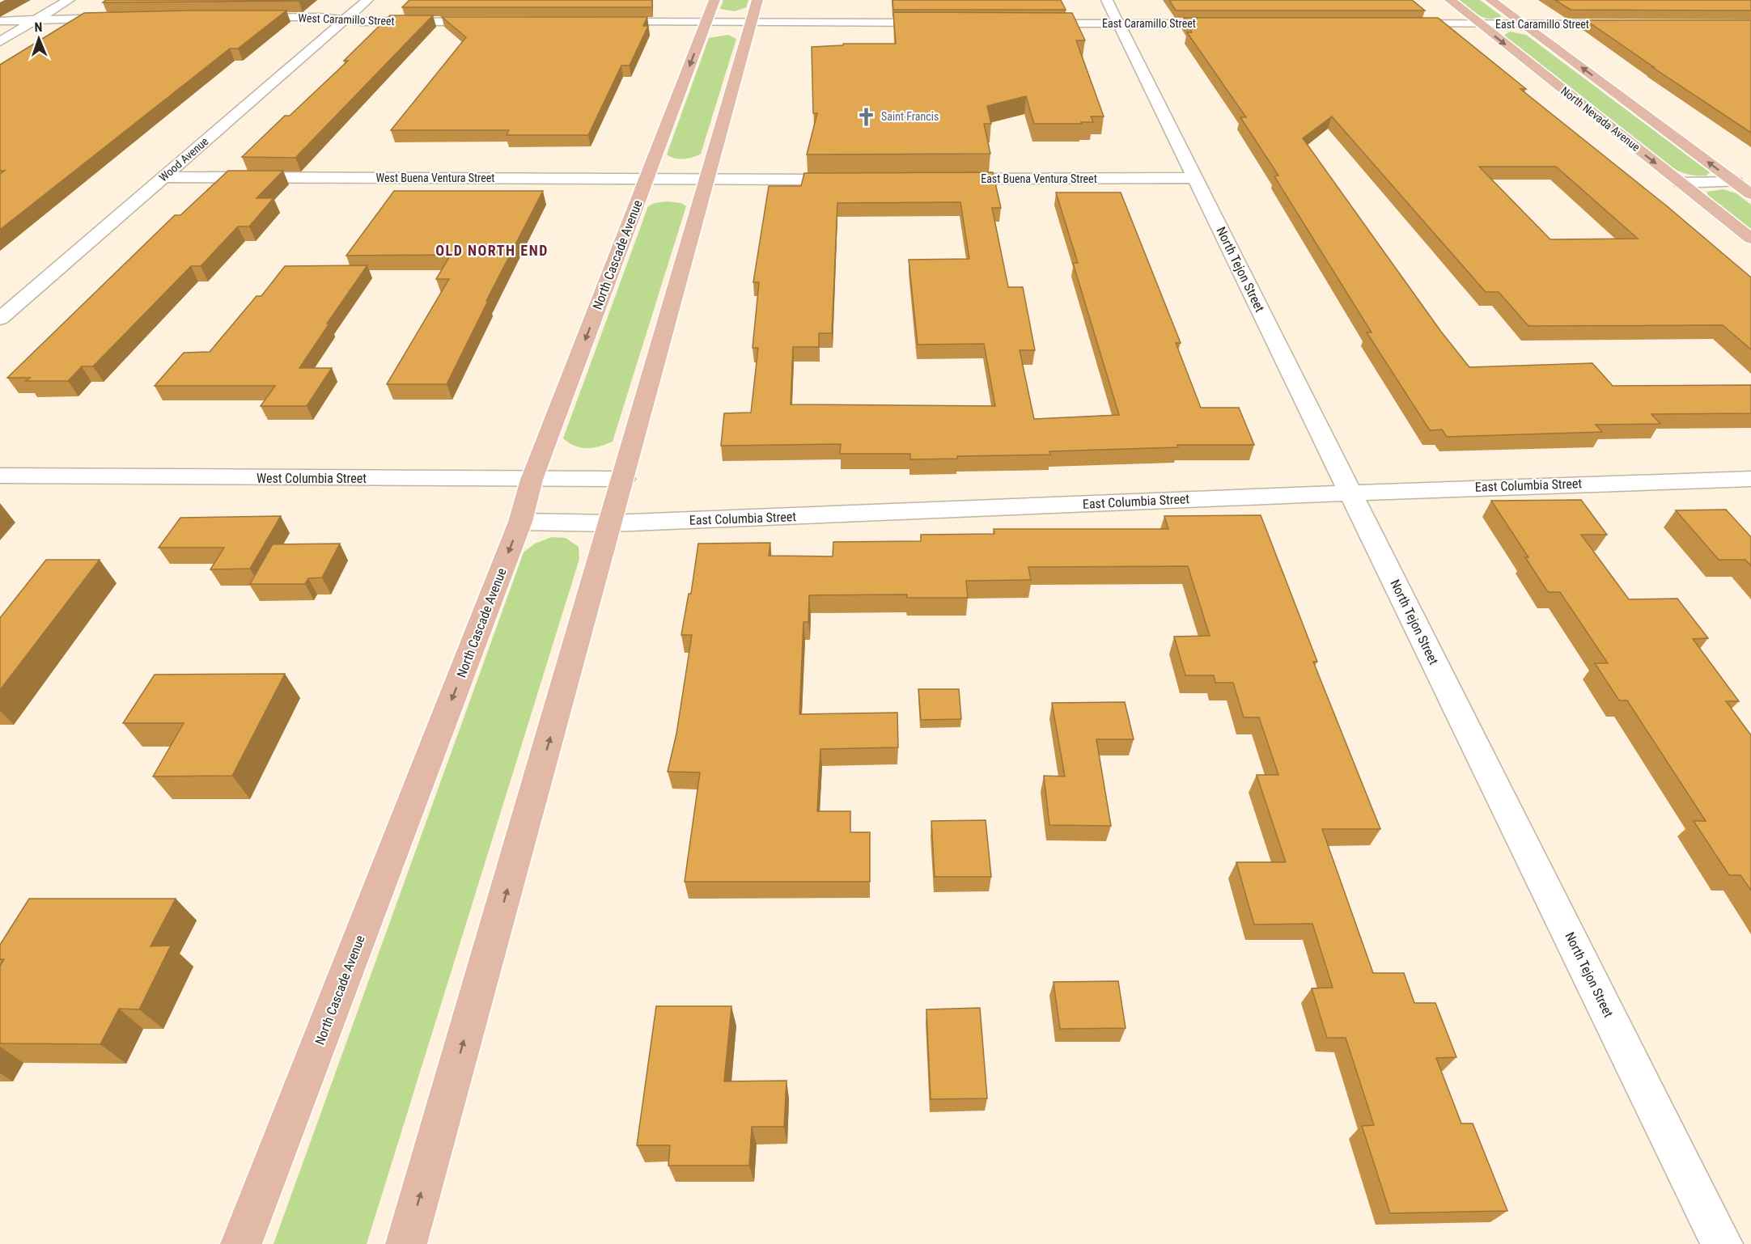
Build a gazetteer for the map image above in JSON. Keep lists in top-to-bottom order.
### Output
{
  "streets": {
    "main road": ["North Nevada Avenue", "North Cascade Avenue"],
    "street": [
      "West Caramillo Street",
      "East Caramillo Street",
      "Wood Avenue",
      "West Buena Ventura Street",
      "East Buena Ventura Street",
      "North Tejon Street",
      "West Columbia Street",
      "East Columbia Street"
    ]
  },
  "crossings": [
    ["West Caramillo Street", "Wood Avenue"],
    ["East Caramillo Street", "North Nevada Avenue"],
    ["East Caramillo Street", "North Tejon Street"],
    ["Wood Avenue", "West Buena Ventura Street"],
    ["West Buena Ventura Street", "North Cascade Avenue"],
    ["East Buena Ventura Street", "North Tejon Street"],
    ["North Cascade Avenue", "West Columbia Street"],
    ["North Cascade Avenue", "East Columbia Street"],
    ["North Tejon Street", "East Columbia Street"]
  ],
  "districts": ["OLD NORTH END"],
  "places": {
    "church": ["Saint Francis"]
  },
  "north": "top"
}
